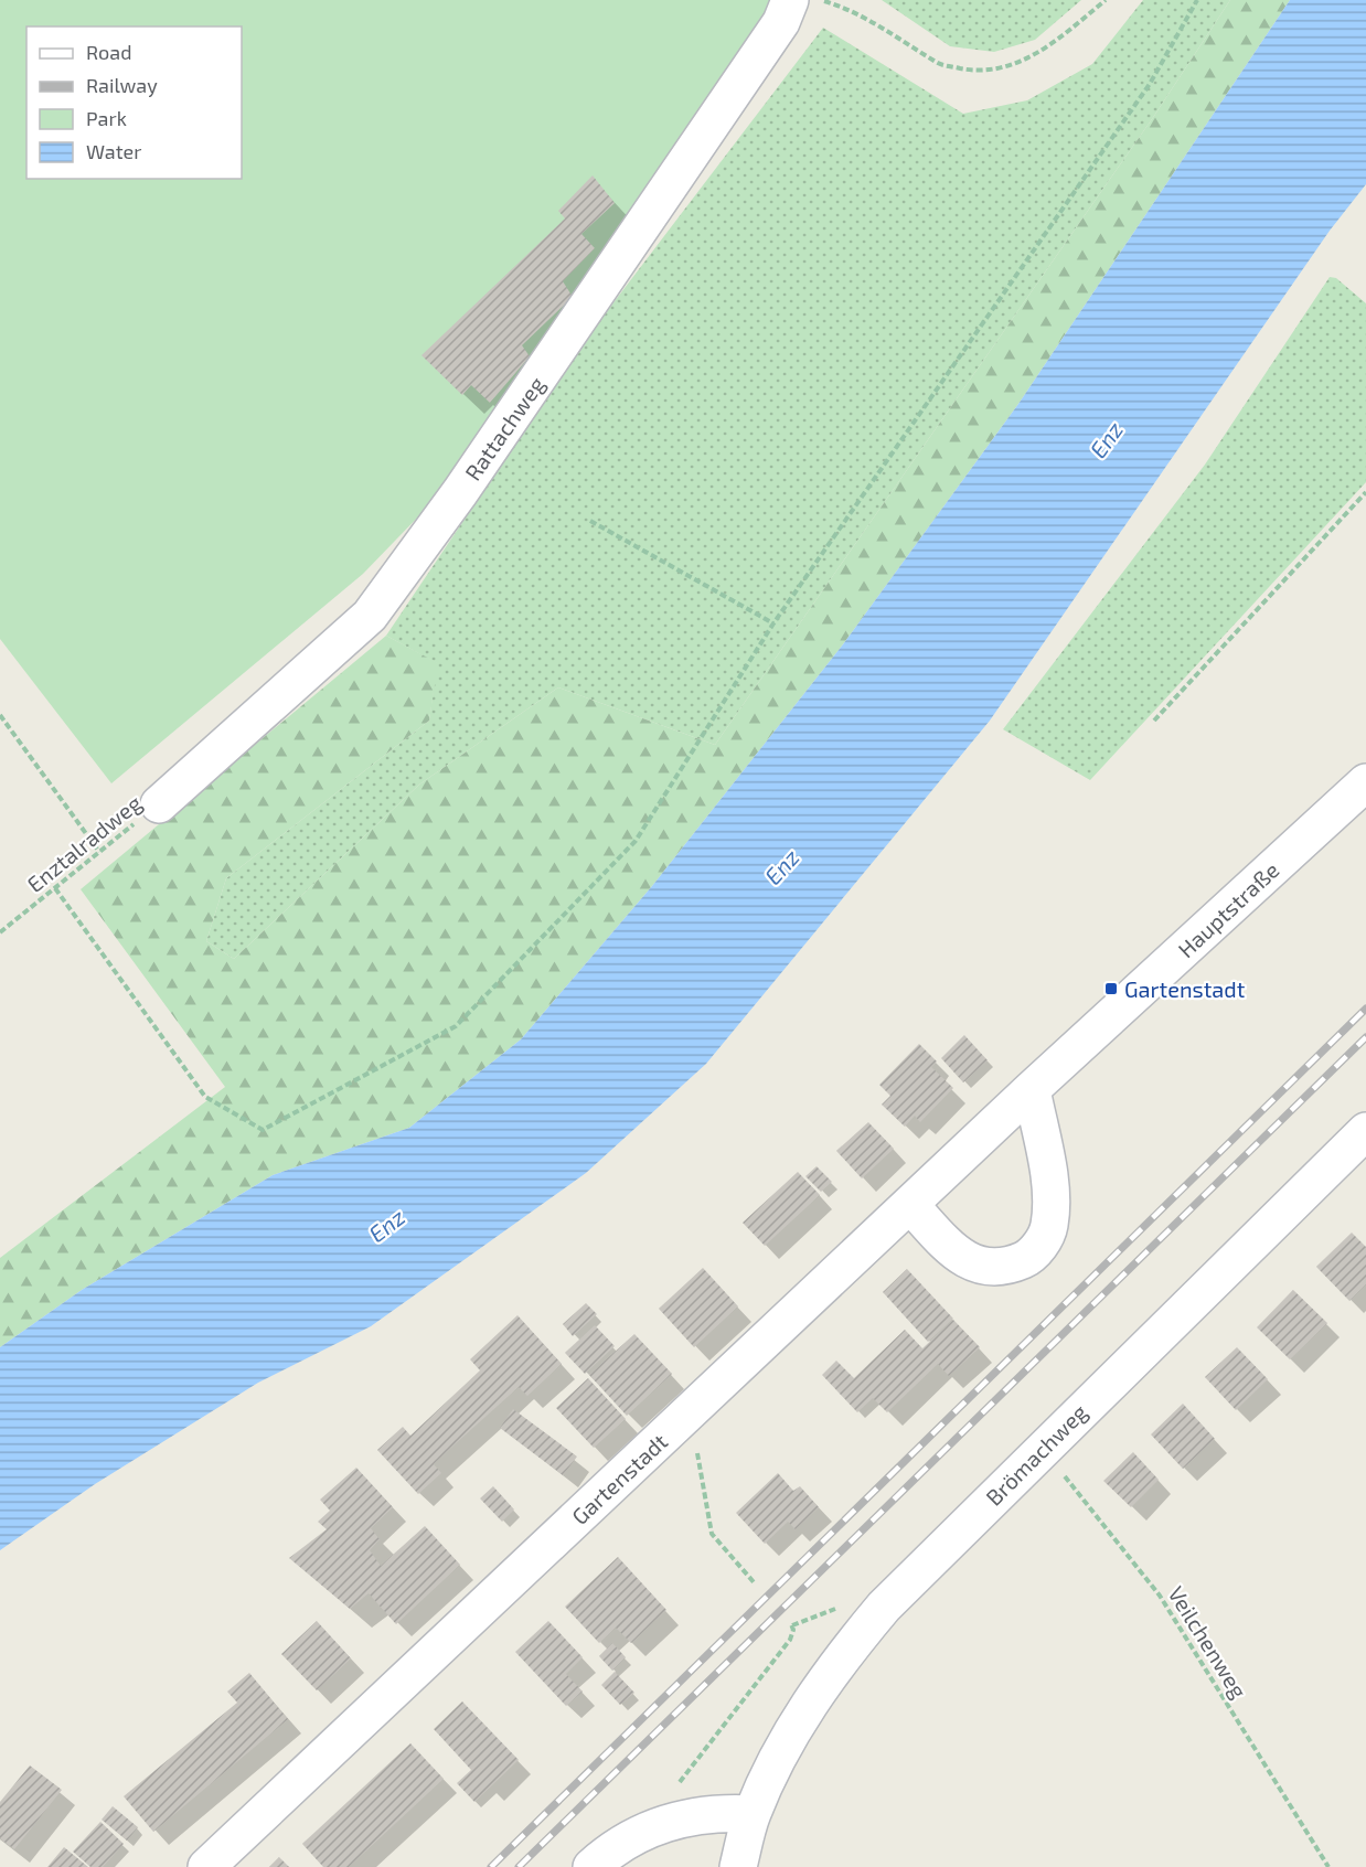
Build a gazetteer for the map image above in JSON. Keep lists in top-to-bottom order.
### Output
{
  "streets": {
    "street": [
      "Rattachweg",
      "Hauptstraße",
      "Brömachweg",
      "Gartenstadt"
    ],
    "path": ["Enztalradweg", "Veilchenweg"]
  },
  "crossings": [
    ["Rattachweg", "Enztalradweg"],
    ["Hauptstraße", "Gartenstadt"],
    ["Brömachweg", "Veilchenweg"]
  ],
  "water": ["Enz"],
  "places": {
    "transit": ["Gartenstadt"]
  },
  "legend": [
    "Road",
    "Railway",
    "Park",
    "Water"
  ]
}
